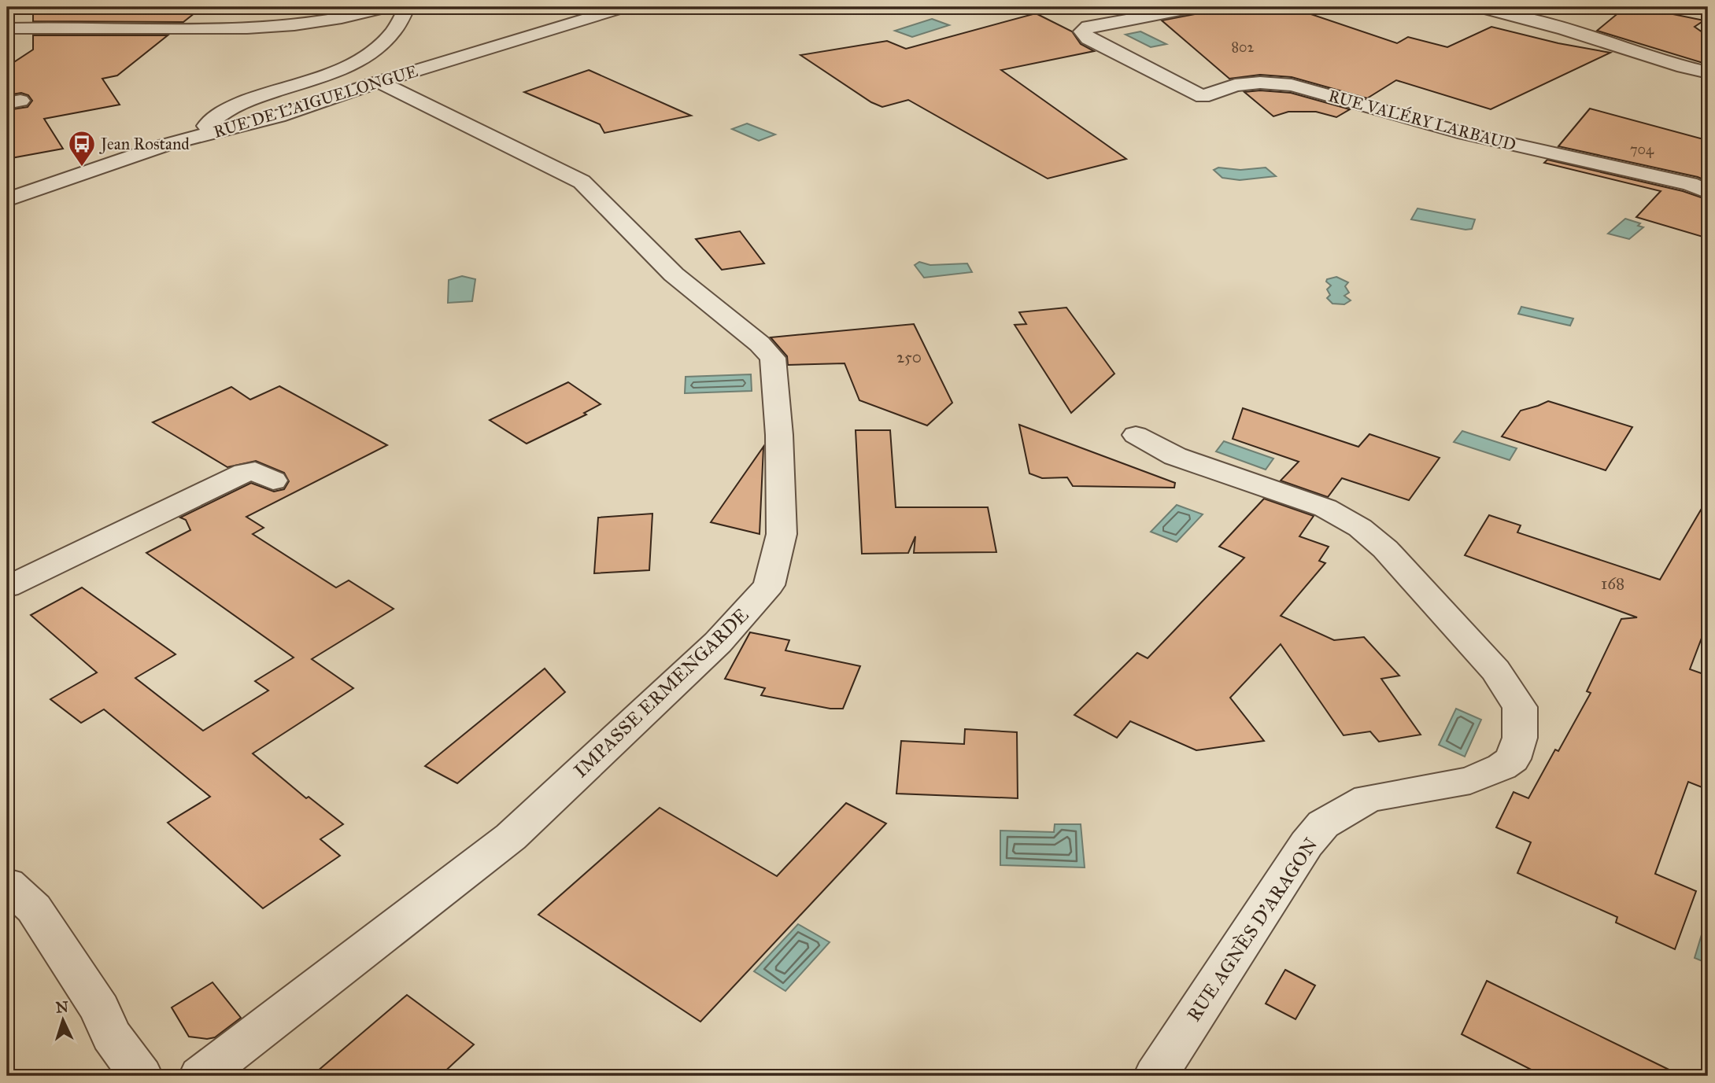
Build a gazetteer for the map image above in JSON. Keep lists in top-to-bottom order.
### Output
{
  "streets": {
    "street": [
      "RUE DE L'AIGUELONGUE",
      "RUE VALÉRY LARBAUD",
      "IMPASSE ERMENGARDE",
      "RUE AGNÈS D'ARAGON"
    ]
  },
  "crossings": [
    ["RUE DE L'AIGUELONGUE", "IMPASSE ERMENGARDE"]
  ],
  "places": {
    "bus stop": ["Jean Rostand"]
  },
  "house_numbers": [
    "802",
    "704",
    "250",
    "168"
  ],
  "north": "top"
}
